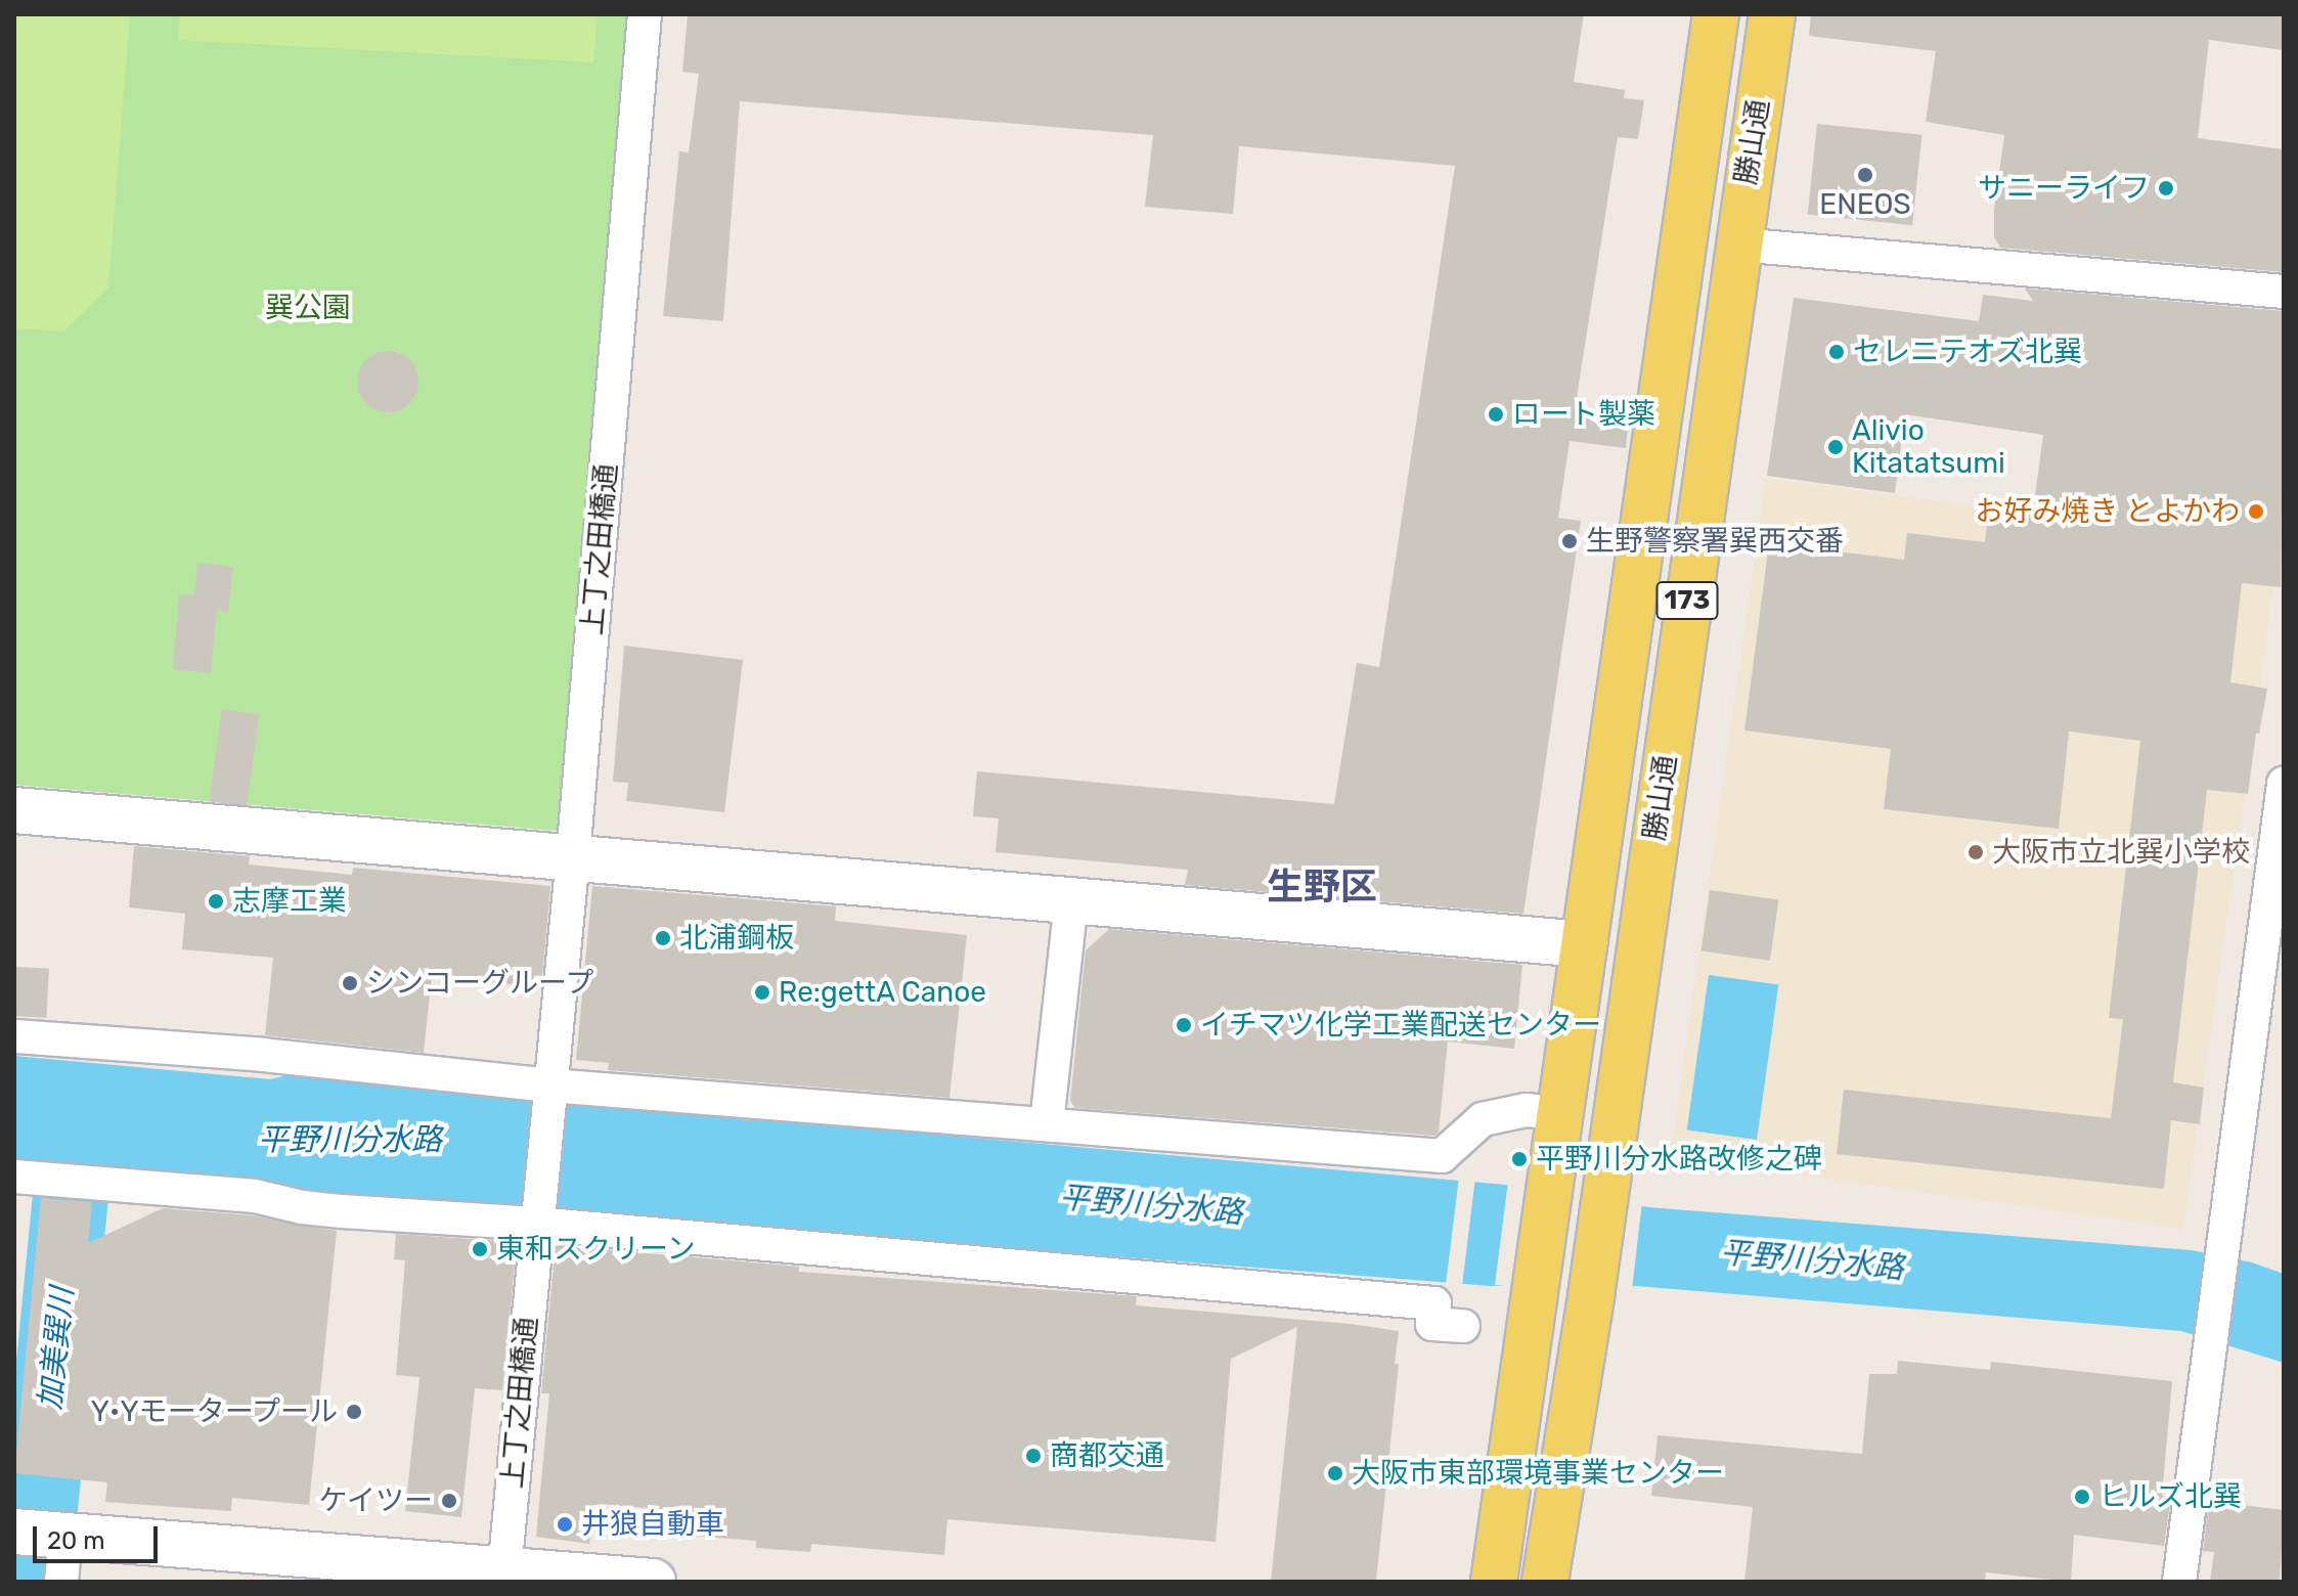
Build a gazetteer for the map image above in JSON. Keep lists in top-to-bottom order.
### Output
{
  "streets": {
    "main road": ["勝山通", "173"],
    "street": ["上丁之田橋通"]
  },
  "districts": ["生野区"],
  "water": ["平野川分水路", "加美巽川"],
  "parks": ["巽公園"],
  "places": [
    "ENEOS",
    "サニーライフ",
    "セレニテオズ北巽",
    "ロート製薬",
    "Alivio Kitatatsumi",
    "お好み焼き とよかわ",
    "生野警察署巽西交番",
    "大阪市立北巽小学校",
    "志摩工業",
    "北浦鋼板",
    "シンコーグループ",
    "Re:gettA Canoe",
    "イチマツ化学工業配送センター",
    "平野川分水路改修之碑",
    "東和スクリーン",
    "Y•Yモータープール",
    "商都交通",
    "大阪市東部環境事業センター",
    "ヒルズ北巽",
    "ケイツー",
    "井狼自動車"
  ],
  "scale_bar": "20 m"
}
